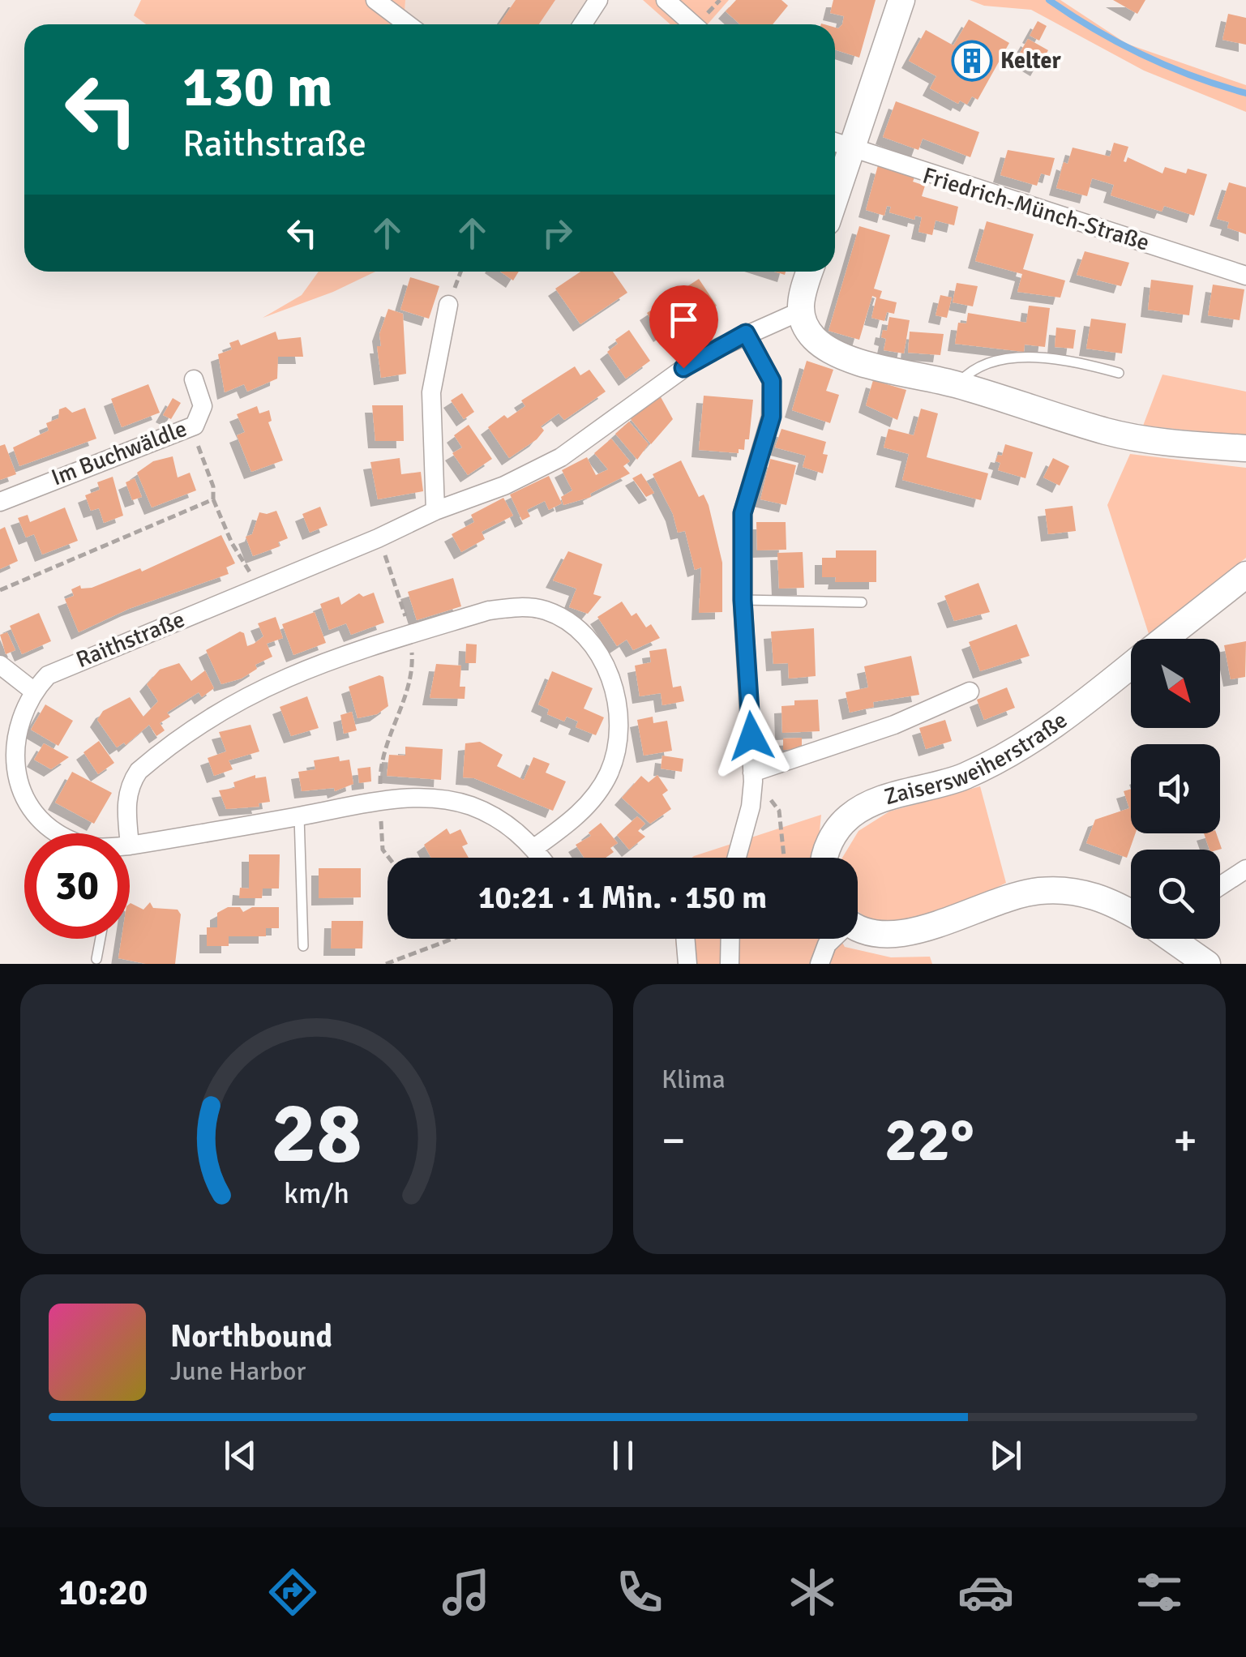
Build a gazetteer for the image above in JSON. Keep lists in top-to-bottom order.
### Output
{
  "streets": {
    "main road": ["Zaisersweiherstraße"],
    "street": ["Friedrich-Münch-Straße", "Im Buchwäldle", "Raithstraße"]
  },
  "places": {
    "building": ["Kelter"]
  },
  "north": "bottom right",
  "page": {
    "turn": ["130 m", "Raithstraße"],
    "limit": "30",
    "trip": "10:21 · 1 Min. · 150 m",
    "tile": "Klima",
    "heat": ["−", "22°", "+"],
    "song": ["Northbound", "June Harbor"],
    "tabs": "10:20",
    "gauge": ["28", "km/h"]
  }
}
